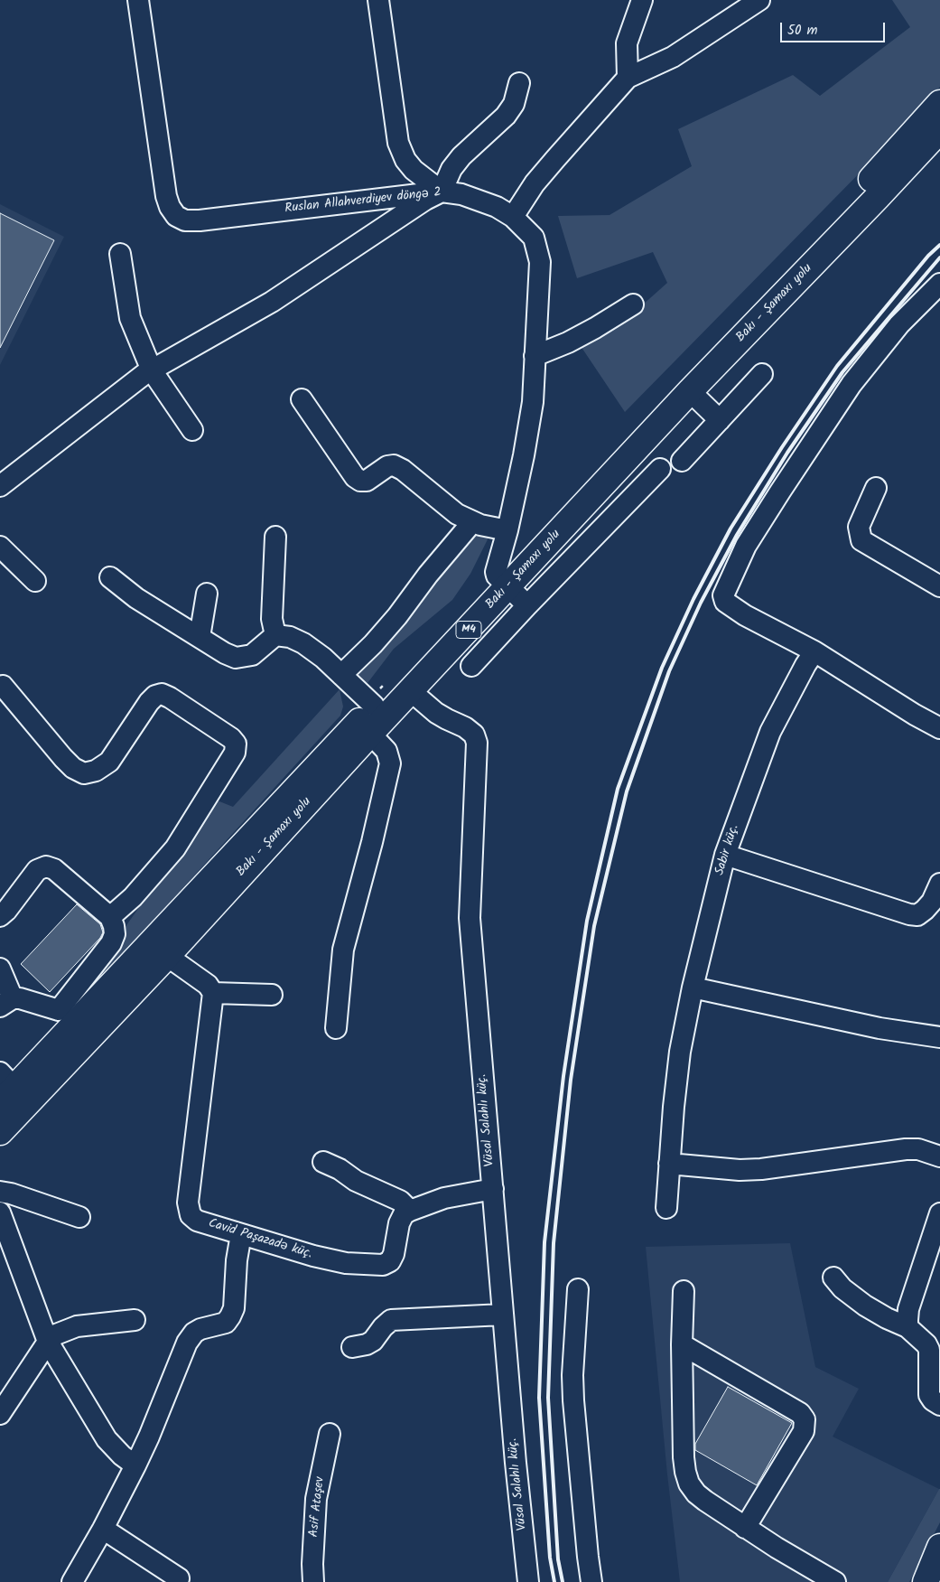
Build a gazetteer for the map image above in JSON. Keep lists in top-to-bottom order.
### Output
{
  "streets": {
    "main road": ["Bakı - Şamaxı yolu", "M4"],
    "street": [
      "Ruslan Allahverdiyev döngə 2",
      "Sabir küç.",
      "Vüsal Salahlı küç.",
      "Cavid Paşazadə küç.",
      "Asif Ataşev"
    ]
  },
  "crossings": [
    ["Ruslan Allahverdiyev döngə 2", "Bakı - Şamaxı yolu"],
    ["Bakı - Şamaxı yolu", "Vüsal Salahlı küç."]
  ],
  "scale_bar": "50 m"
}
